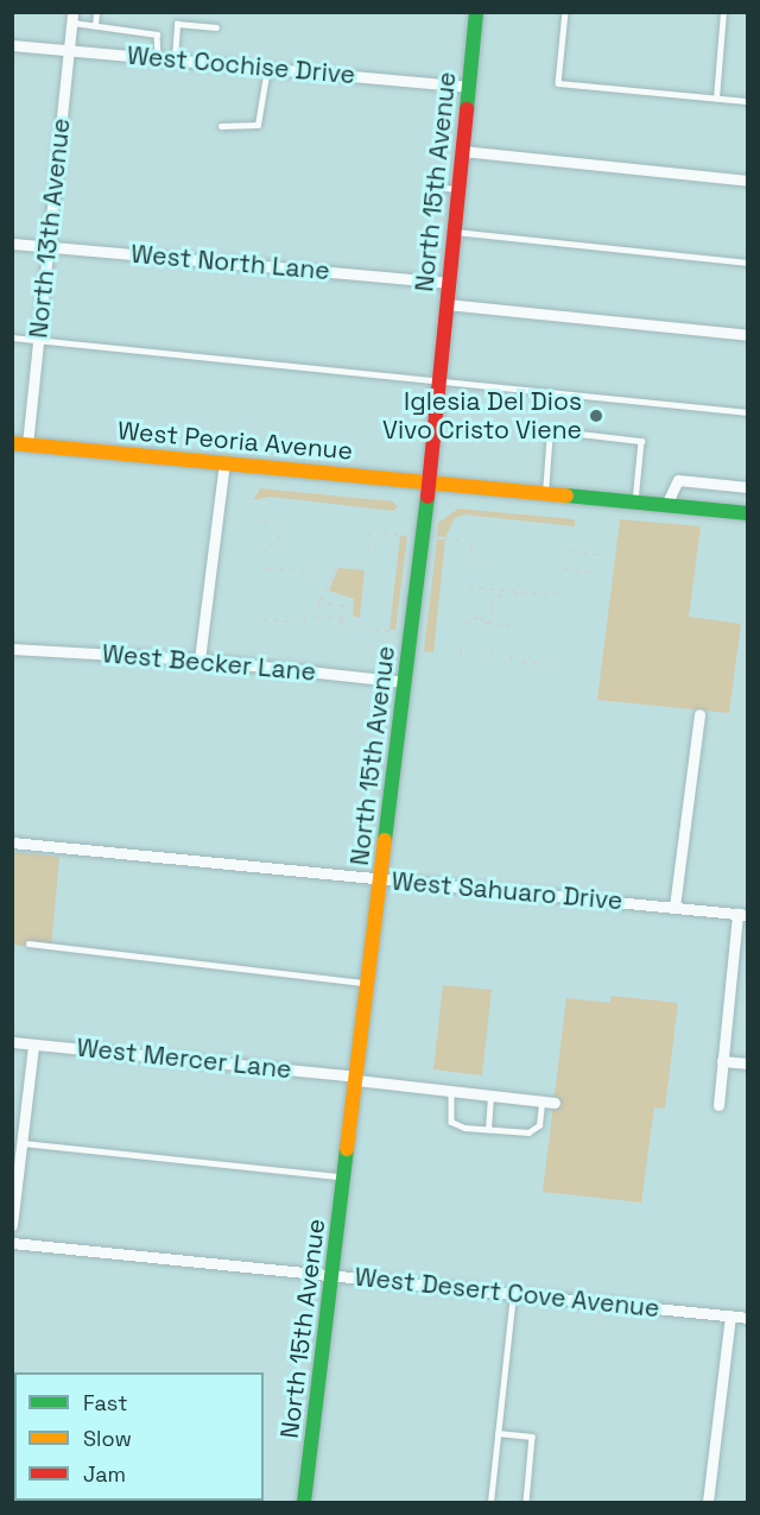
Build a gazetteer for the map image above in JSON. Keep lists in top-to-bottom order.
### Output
{
  "streets": {
    "street": [
      "West Cochise Drive",
      "North 15th Avenue",
      "North 13th Avenue",
      "West North Lane",
      "West Peoria Avenue",
      "West Becker Lane",
      "West Sahuaro Drive",
      "West Mercer Lane",
      "West Desert Cove Avenue"
    ]
  },
  "crossings": [
    ["West Cochise Drive", "North 15th Avenue"],
    ["West Cochise Drive", "North 13th Avenue"],
    ["North 15th Avenue", "West North Lane"],
    ["North 15th Avenue", "West Peoria Avenue"],
    ["North 15th Avenue", "West Becker Lane"],
    ["North 15th Avenue", "West Sahuaro Drive"],
    ["North 15th Avenue", "West Mercer Lane"],
    ["North 15th Avenue", "West Desert Cove Avenue"],
    ["North 13th Avenue", "West North Lane"],
    ["North 13th Avenue", "West Peoria Avenue"]
  ],
  "places": ["Iglesia Del Dios Vivo Cristo Viene"],
  "legend": ["Fast", "Slow", "Jam"]
}
